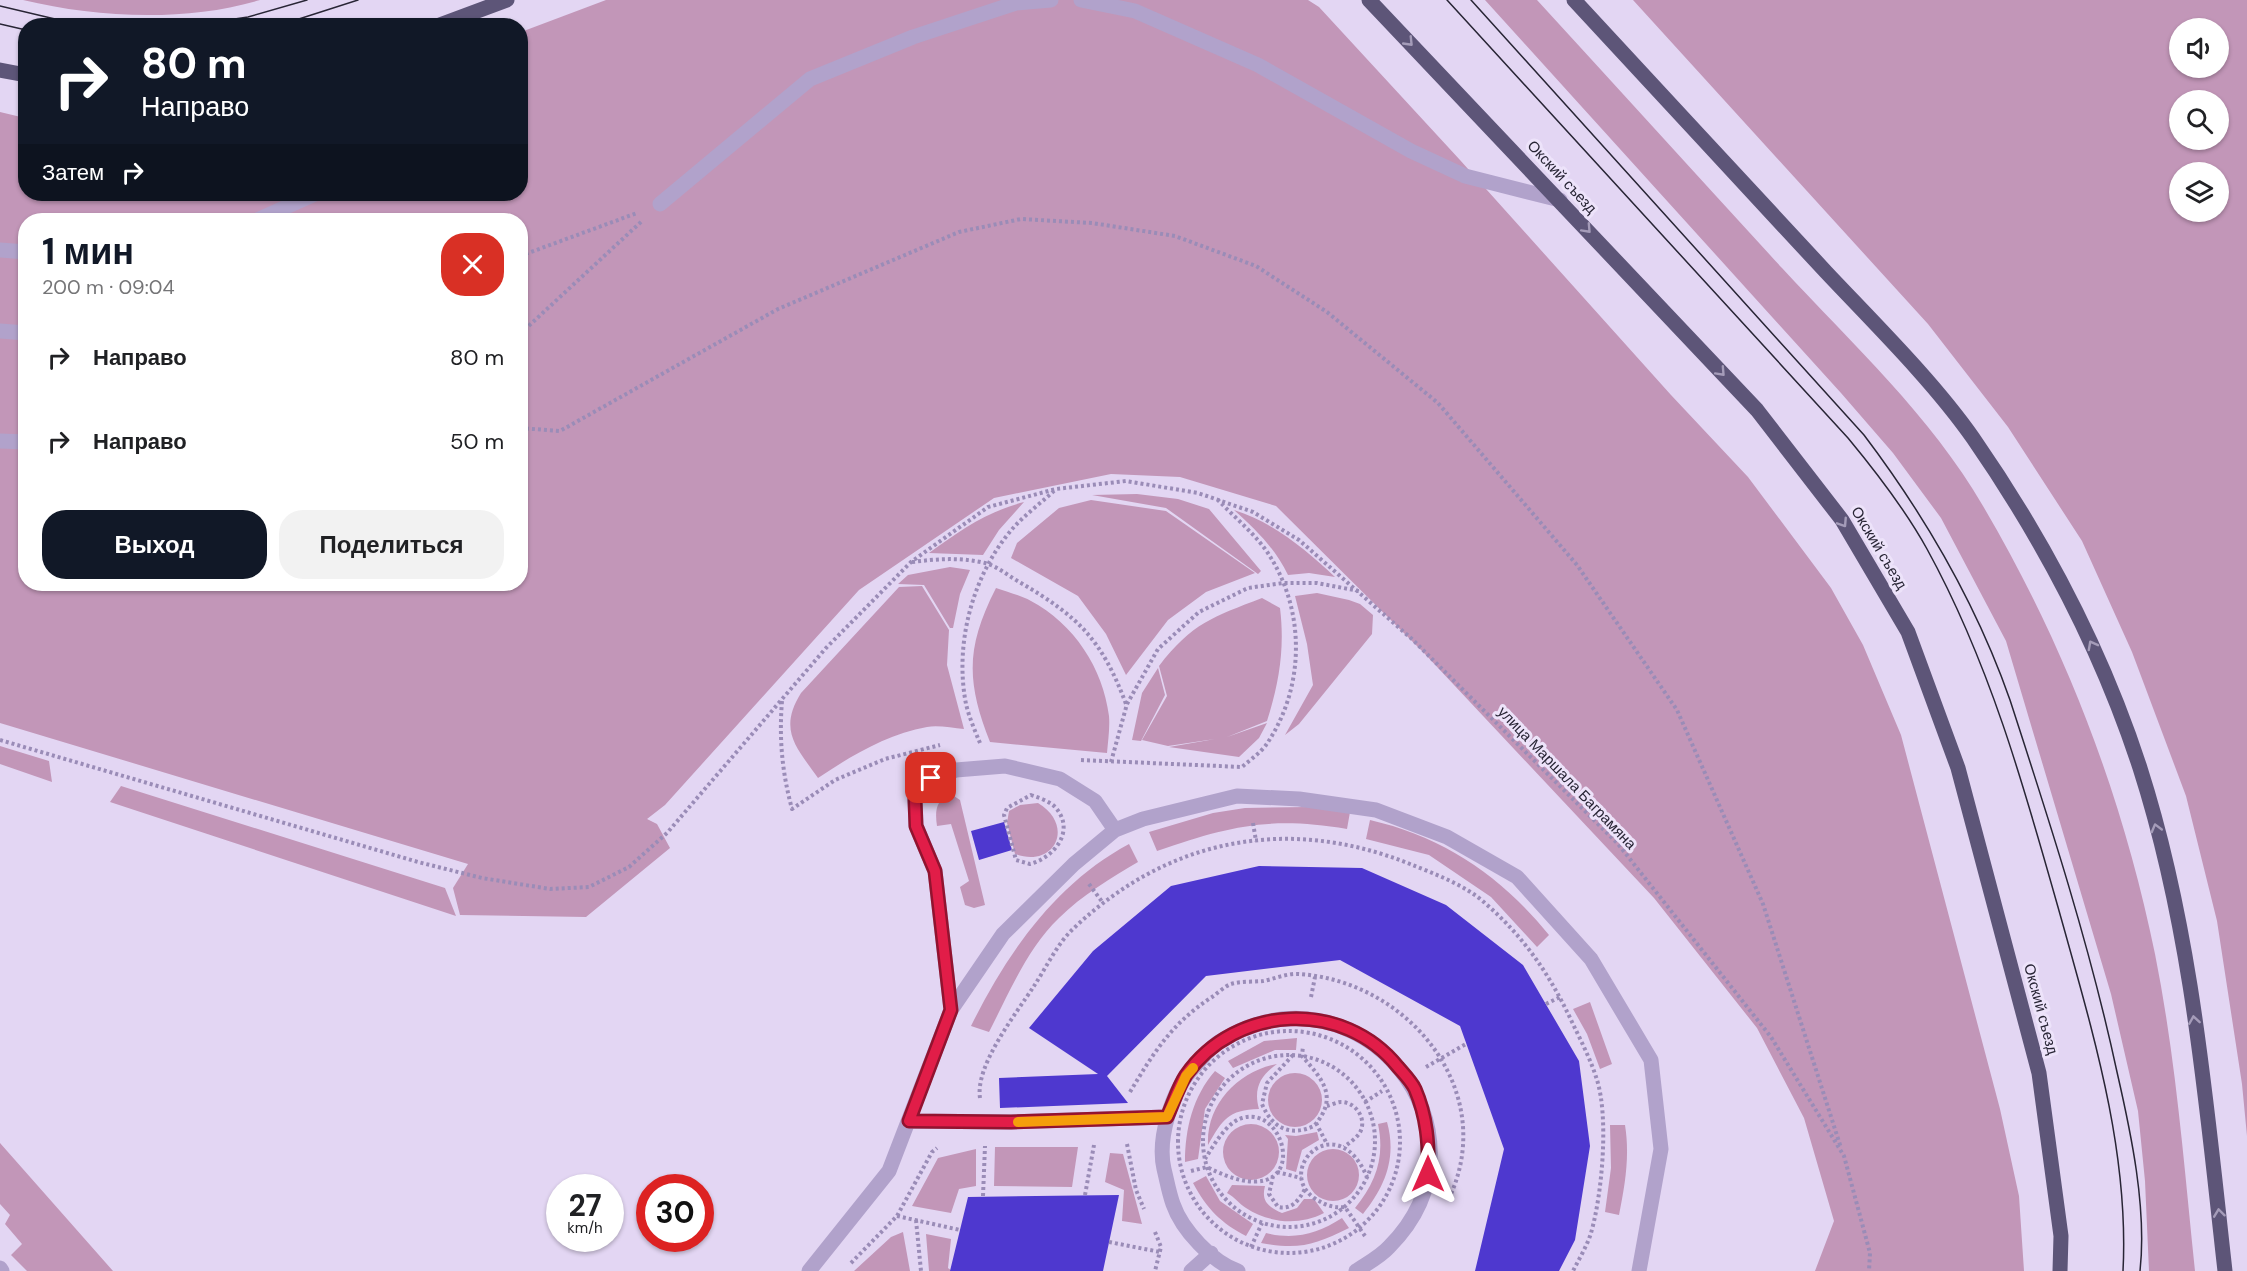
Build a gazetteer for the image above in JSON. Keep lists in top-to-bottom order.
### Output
{
  "streets": {
    "main road": ["Окский съезд"],
    "path": ["улица Маршала Баграмяна"]
  },
  "one_way": ["Окский съезд"],
  "page": {
    "turn": ["80 m", "Направо"],
    "then": "Затем",
    "heading": ["1 мин", "200 m · 09:04"],
    "list": [
      {
        "name": "Направо",
        "value": "80 m"
      },
      {
        "name": "Направо",
        "value": "50 m"
      }
    ],
    "buttons": ["Выход", "Поделиться"],
    "speed": "27 km/h",
    "limit": "30"
  }
}
